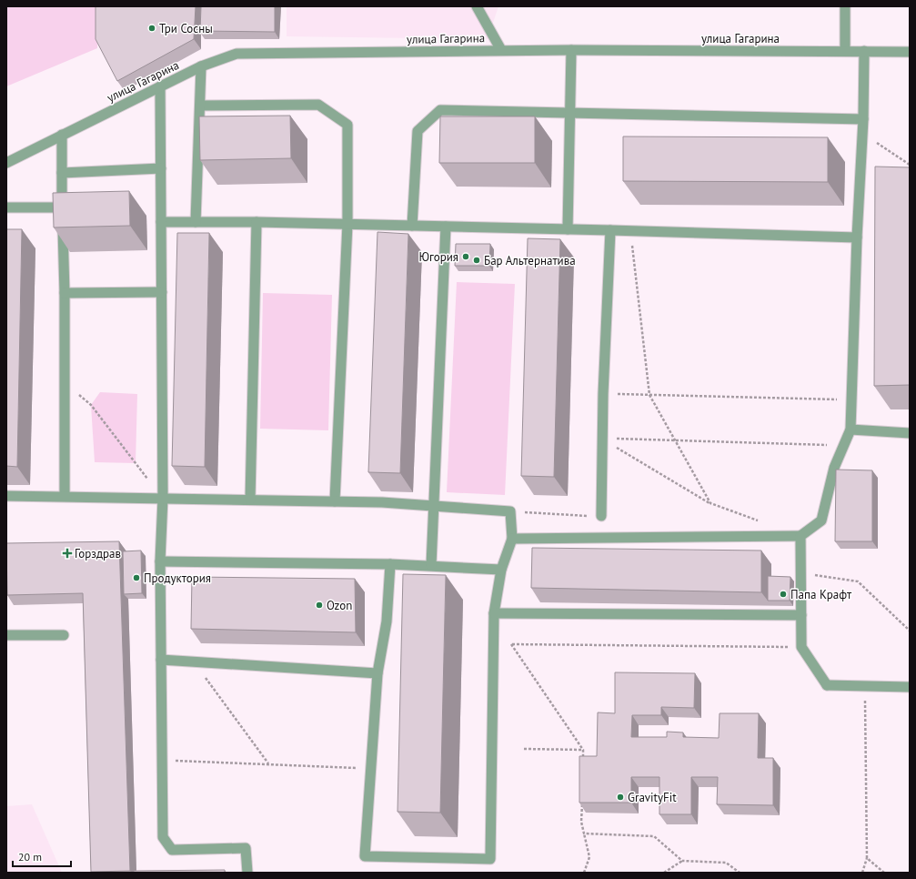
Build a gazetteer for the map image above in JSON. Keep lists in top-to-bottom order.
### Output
{
  "streets": {
    "street": ["улица Гагарина"]
  },
  "places": {
    "other": [
      "Три Сосны",
      "Югория",
      "Бар Альтернатива",
      "Продуктория",
      "Папа Крафт",
      "Ozon",
      "GravityFit"
    ],
    "health": ["Горздрав"]
  },
  "scale_bar": "20 m"
}
